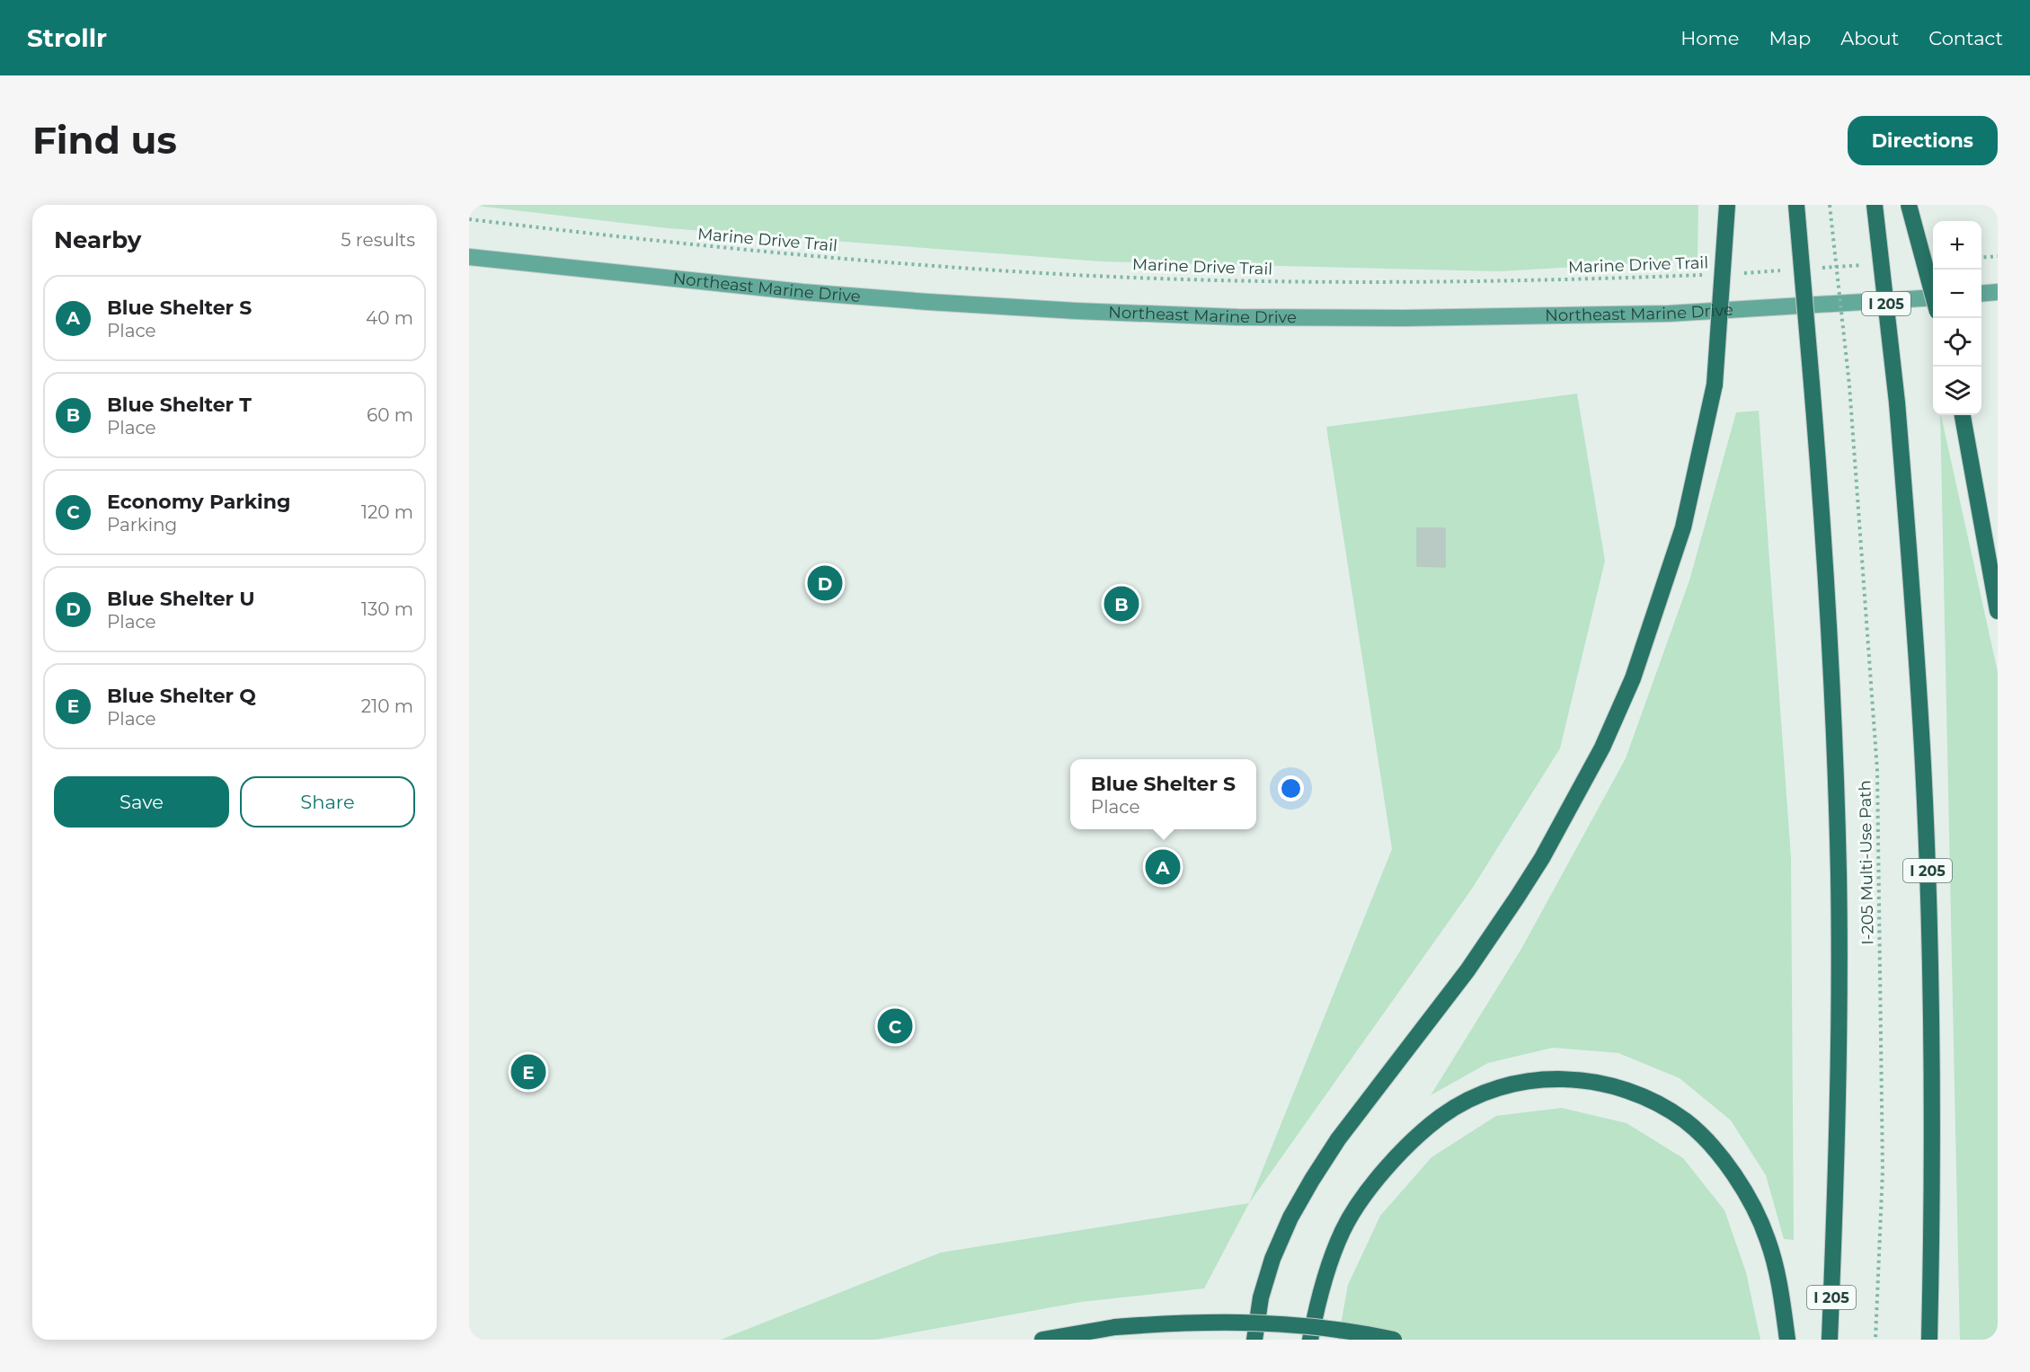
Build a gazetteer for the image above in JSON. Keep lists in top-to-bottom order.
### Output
{
  "streets": {
    "highway": ["I 205"],
    "main road": ["Northeast Marine Drive"],
    "path": ["Marine Drive Trail", "I-205 Multi-Use Path"]
  },
  "page": {
    "header": "Strollr",
    "nav": [
      "Home",
      "Map",
      "About",
      "Contact"
    ],
    "buttons": [
      "Directions",
      ["Save", "Share"]
    ],
    "title": "Find us",
    "heading": ["Nearby", "5 results"],
    "map_buttons": ["+", "−"],
    "list": [
      {
        "mark": "A",
        "name": "Blue Shelter S",
        "note": "Place",
        "value": "40 m"
      },
      {
        "mark": "B",
        "name": "Blue Shelter T",
        "note": "Place",
        "value": "60 m"
      },
      {
        "mark": "C",
        "name": "Economy Parking",
        "note": "Parking",
        "value": "120 m"
      },
      {
        "mark": "D",
        "name": "Blue Shelter U",
        "note": "Place",
        "value": "130 m"
      },
      {
        "mark": "E",
        "name": "Blue Shelter Q",
        "note": "Place",
        "value": "210 m"
      }
    ],
    "pins": [
      "D",
      "B",
      "A",
      "C",
      "E"
    ],
    "popup": ["Blue Shelter S", "Place"]
  }
}
